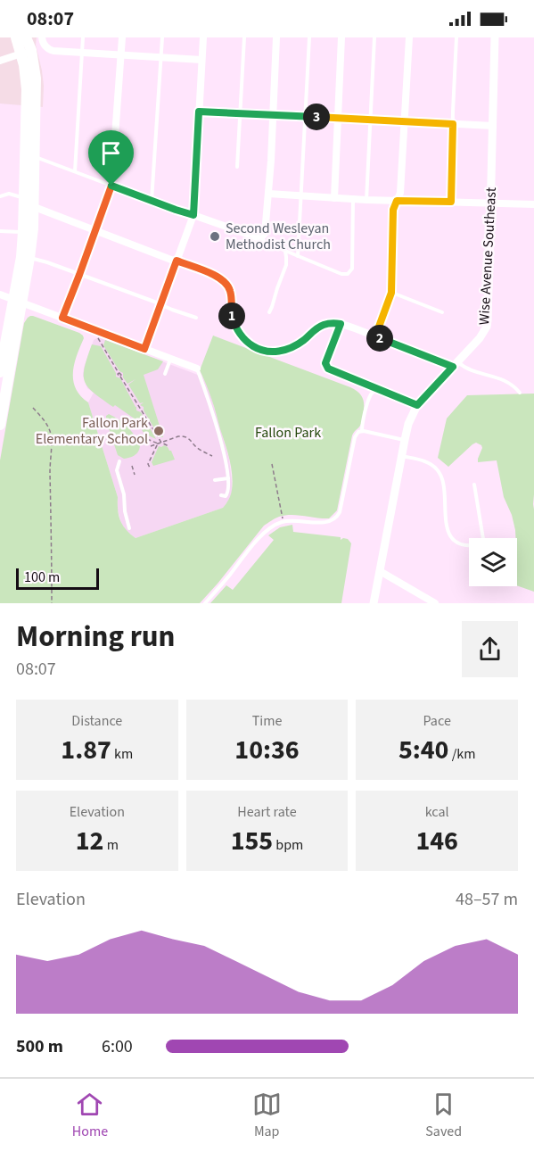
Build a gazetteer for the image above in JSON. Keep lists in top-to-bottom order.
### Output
{
  "streets": {
    "street": ["Wise Avenue Southeast"]
  },
  "parks": ["Fallon Park"],
  "places": ["Second Wesleyan Methodist Church", "Fallon Park Elementary School"],
  "scale_bar": "100 m",
  "page": {
    "status": "08:07",
    "pins": ["3", "1", "2"],
    "scale": "100 m",
    "heading": ["Morning run", "08:07"],
    "stats": [
      ["Distance", "1.87 km"],
      ["Time", "10:36"],
      ["Pace", "5:40 /km"],
      ["Elevation", "12 m"],
      ["Heart rate", "155 bpm"],
      ["kcal", "146"]
    ],
    "chart": ["Elevation", "48–57 m"],
    "list": [
      {
        "name": "500 m",
        "note": "6:00"
      }
    ],
    "tabs": ["Home", "Map", "Saved"]
  }
}
